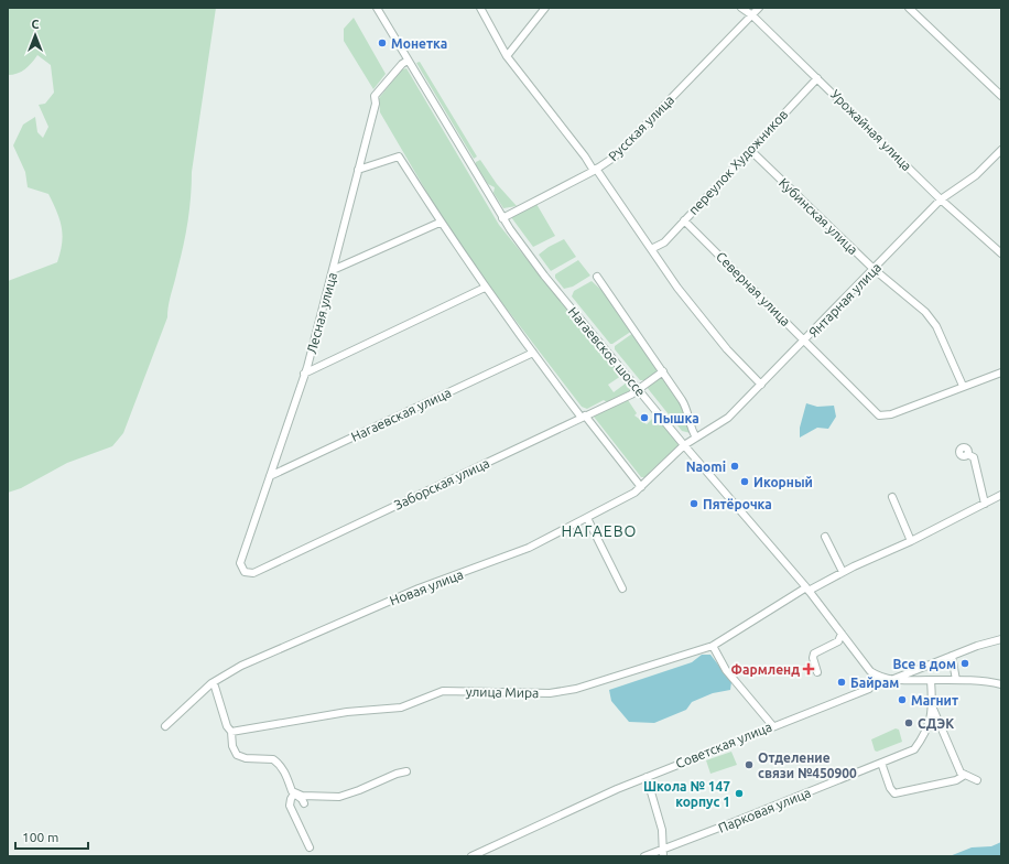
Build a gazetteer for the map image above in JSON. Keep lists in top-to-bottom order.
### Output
{
  "streets": {
    "street": [
      "Русская улица",
      "Урожайная улица",
      "переулок Художников",
      "Кубинская улица",
      "Северная улица",
      "Янтарная улица",
      "Лесная улица",
      "Нагаевское шоссе",
      "Нагаевская улица",
      "Заборская улица",
      "Новая улица",
      "улица Мира",
      "Советская улица",
      "Парковая улица"
    ]
  },
  "crossings": [
    ["Русская улица", "Урожайная улица"],
    ["Русская улица", "Нагаевское шоссе"],
    ["Урожайная улица", "переулок Художников"],
    ["Урожайная улица", "Янтарная улица"],
    ["переулок Художников", "Кубинская улица"],
    ["переулок Художников", "Северная улица"],
    ["Кубинская улица", "Северная улица"],
    ["Кубинская улица", "Янтарная улица"],
    ["Северная улица", "Янтарная улица"],
    ["Янтарная улица", "Нагаевское шоссе"],
    ["Янтарная улица", "Новая улица"],
    ["Лесная улица", "Нагаевское шоссе"],
    ["Лесная улица", "Нагаевская улица"],
    ["Лесная улица", "Заборская улица"],
    ["Нагаевское шоссе", "Заборская улица"],
    ["Нагаевское шоссе", "Новая улица"],
    ["Нагаевское шоссе", "улица Мира"],
    ["Нагаевское шоссе", "Советская улица"],
    ["Нагаевское шоссе", "Парковая улица"]
  ],
  "districts": ["НАГАЕВО"],
  "places": {
    "other": [
      "Монетка",
      "Пышка",
      "Naomi",
      "Икорный",
      "Пятёрочка",
      "Все в дом",
      "Байрам",
      "Магнит",
      "СДЭК",
      "Отделение связи №450900",
      "Школа № 147 корпус 1"
    ],
    "health": ["Фармленд"]
  },
  "scale_bar": "100 m",
  "north": "top"
}
